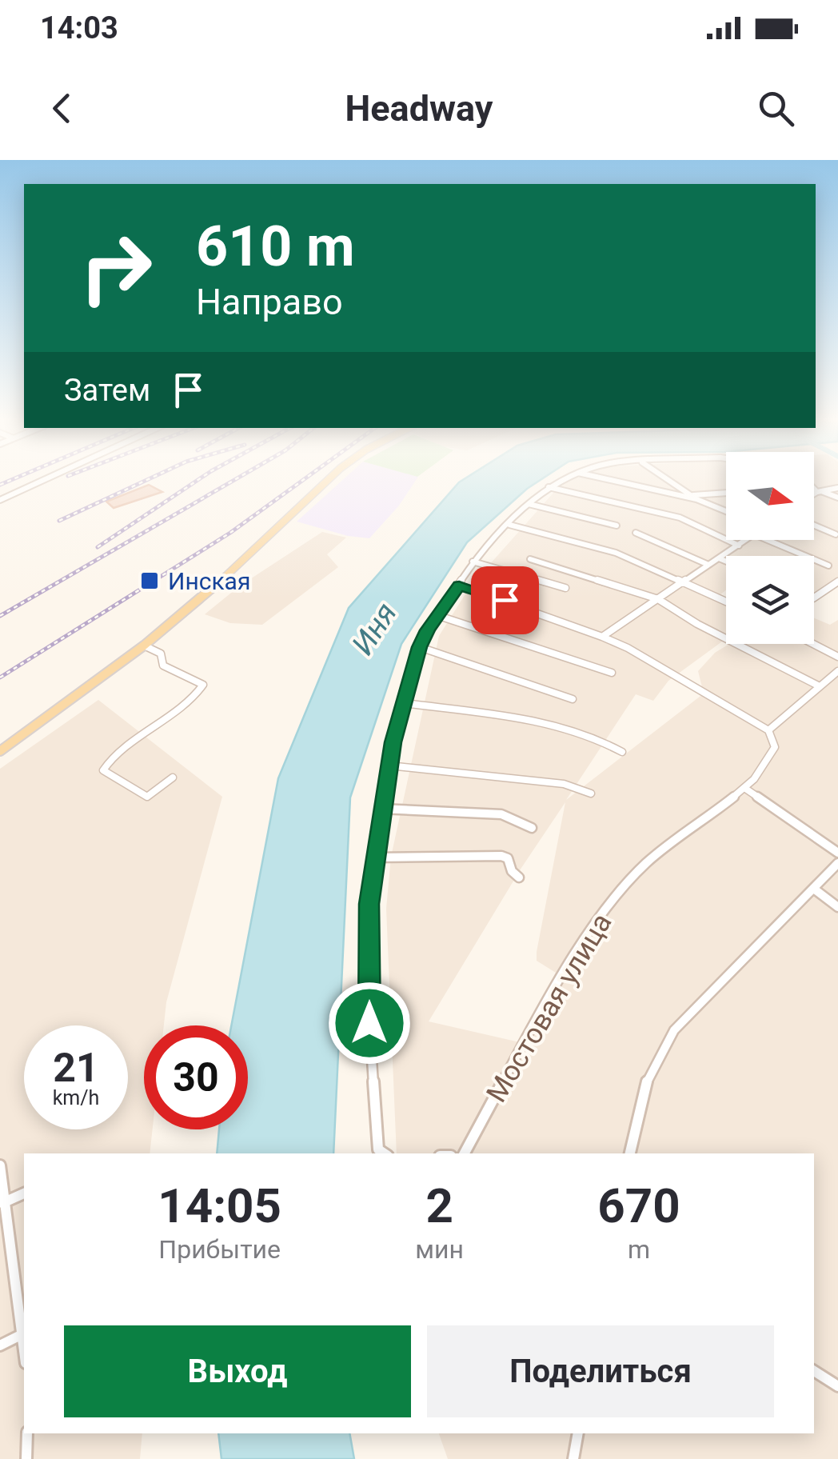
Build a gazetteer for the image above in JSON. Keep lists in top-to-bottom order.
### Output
{
  "streets": {
    "street": ["Мостовая улица"]
  },
  "water": ["Иня"],
  "places": {
    "transit": ["Инская"]
  },
  "north": "right",
  "page": {
    "status": "14:03",
    "header": "Headway",
    "turn": ["610 m", "Направо"],
    "then": "Затем",
    "speed": "21 km/h",
    "limit": "30",
    "eta": [
      "14:05",
      "Прибытие",
      "2",
      "мин",
      "670",
      "m"
    ],
    "buttons": ["Выход", "Поделиться"]
  }
}
